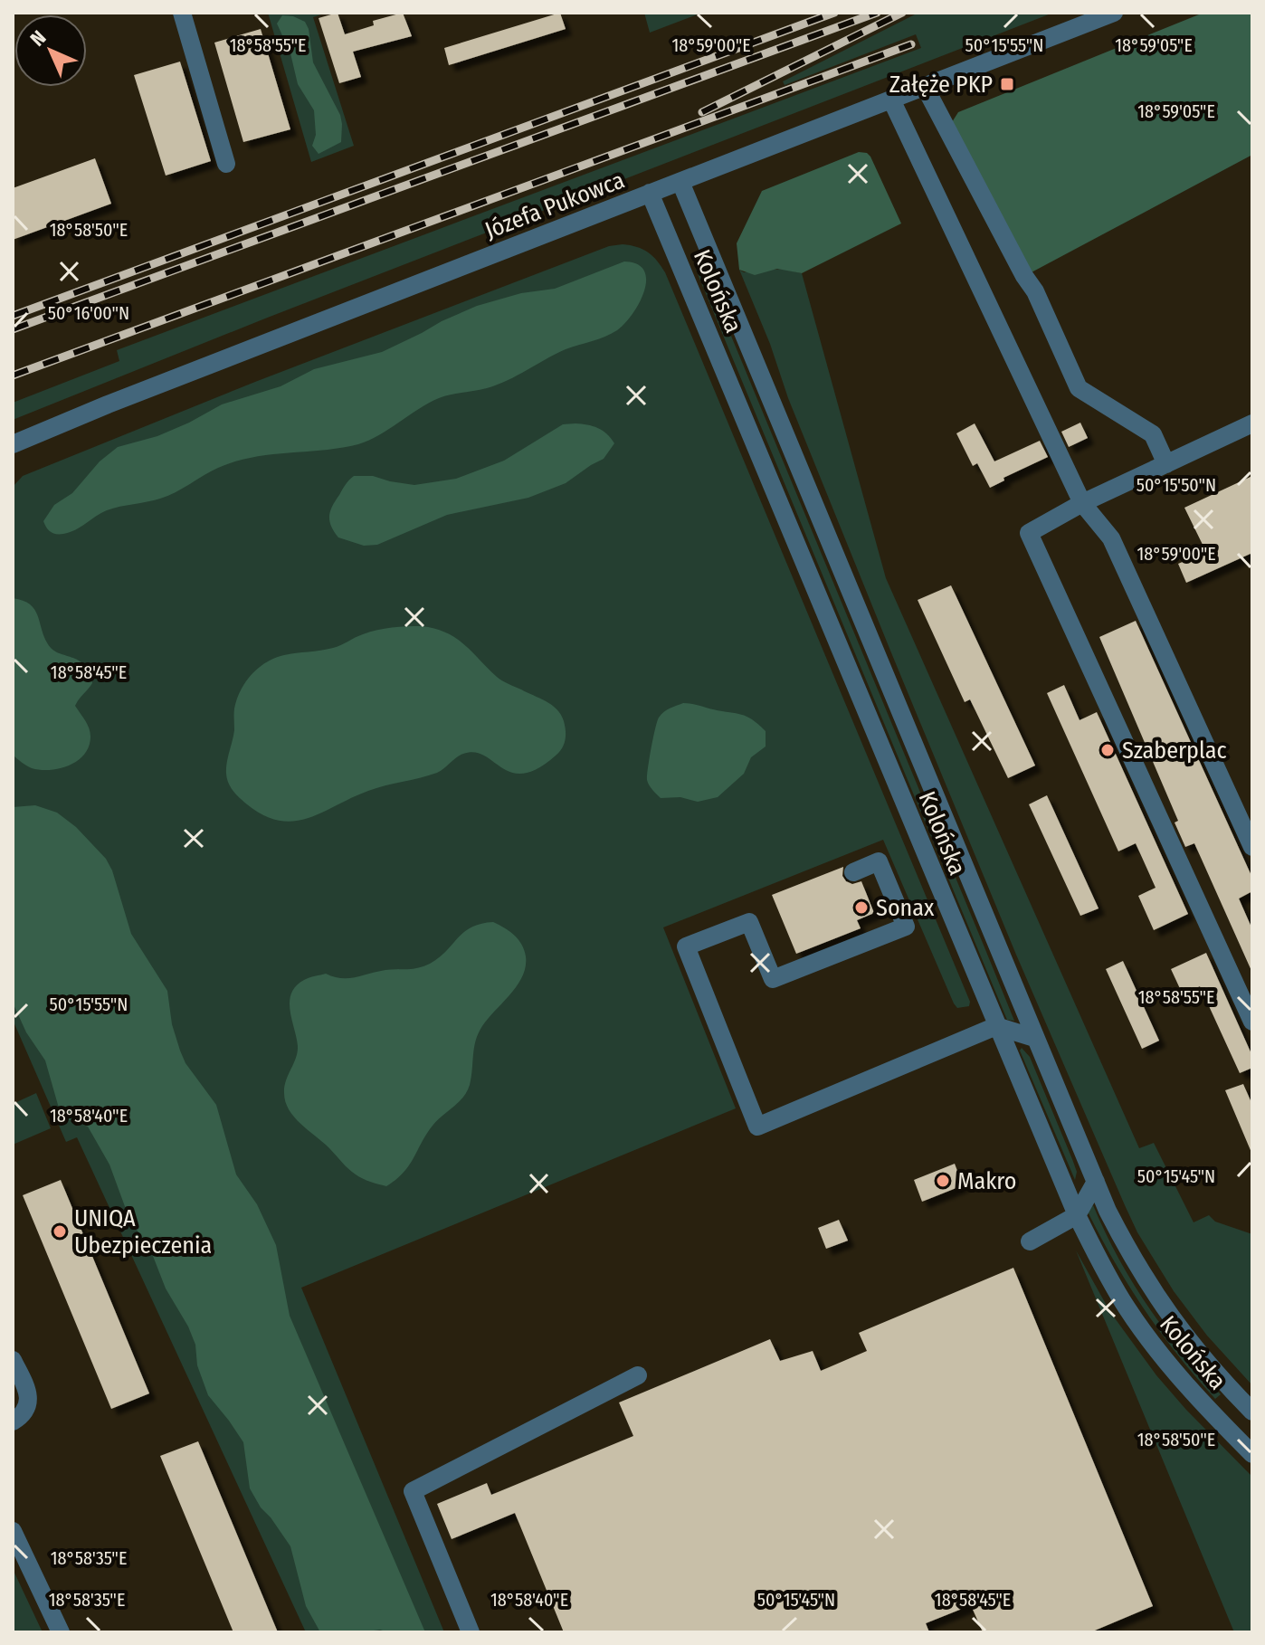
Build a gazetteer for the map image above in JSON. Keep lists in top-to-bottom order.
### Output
{
  "streets": {
    "street": ["Józefa Pukowca", "Kolońska"]
  },
  "crossings": [
    ["Józefa Pukowca", "Kolońska"]
  ],
  "places": {
    "transit": ["Załęże PKP"],
    "other": [
      "Szaberplac",
      "Sonax",
      "Makro",
      "UNIQA Ubezpieczenia"
    ]
  },
  "north": "top left",
  "coordinates": [
    "18°58'55\"E",
    "18°59'00\"E",
    "50°15'55\"N",
    "18°59'05\"E",
    "18°58'50\"E",
    "50°16'00\"N",
    "50°15'50\"N",
    "18°58'45\"E",
    "18°58'40\"E",
    "50°15'45\"N",
    "18°58'35\"E"
  ]
}
